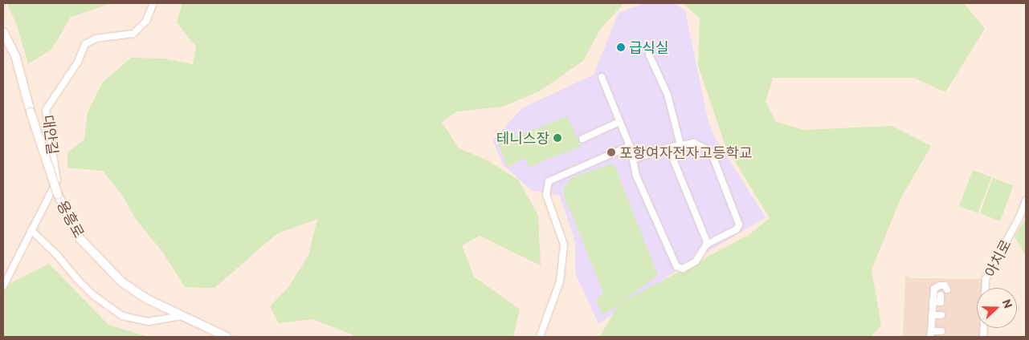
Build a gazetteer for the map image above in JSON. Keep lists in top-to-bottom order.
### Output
{
  "streets": {
    "main road": ["용흥로"],
    "street": ["대안길", "아치로"]
  },
  "places": ["급식실", "테니스장", "포항여자전자고등학교"],
  "north": "right"
}
